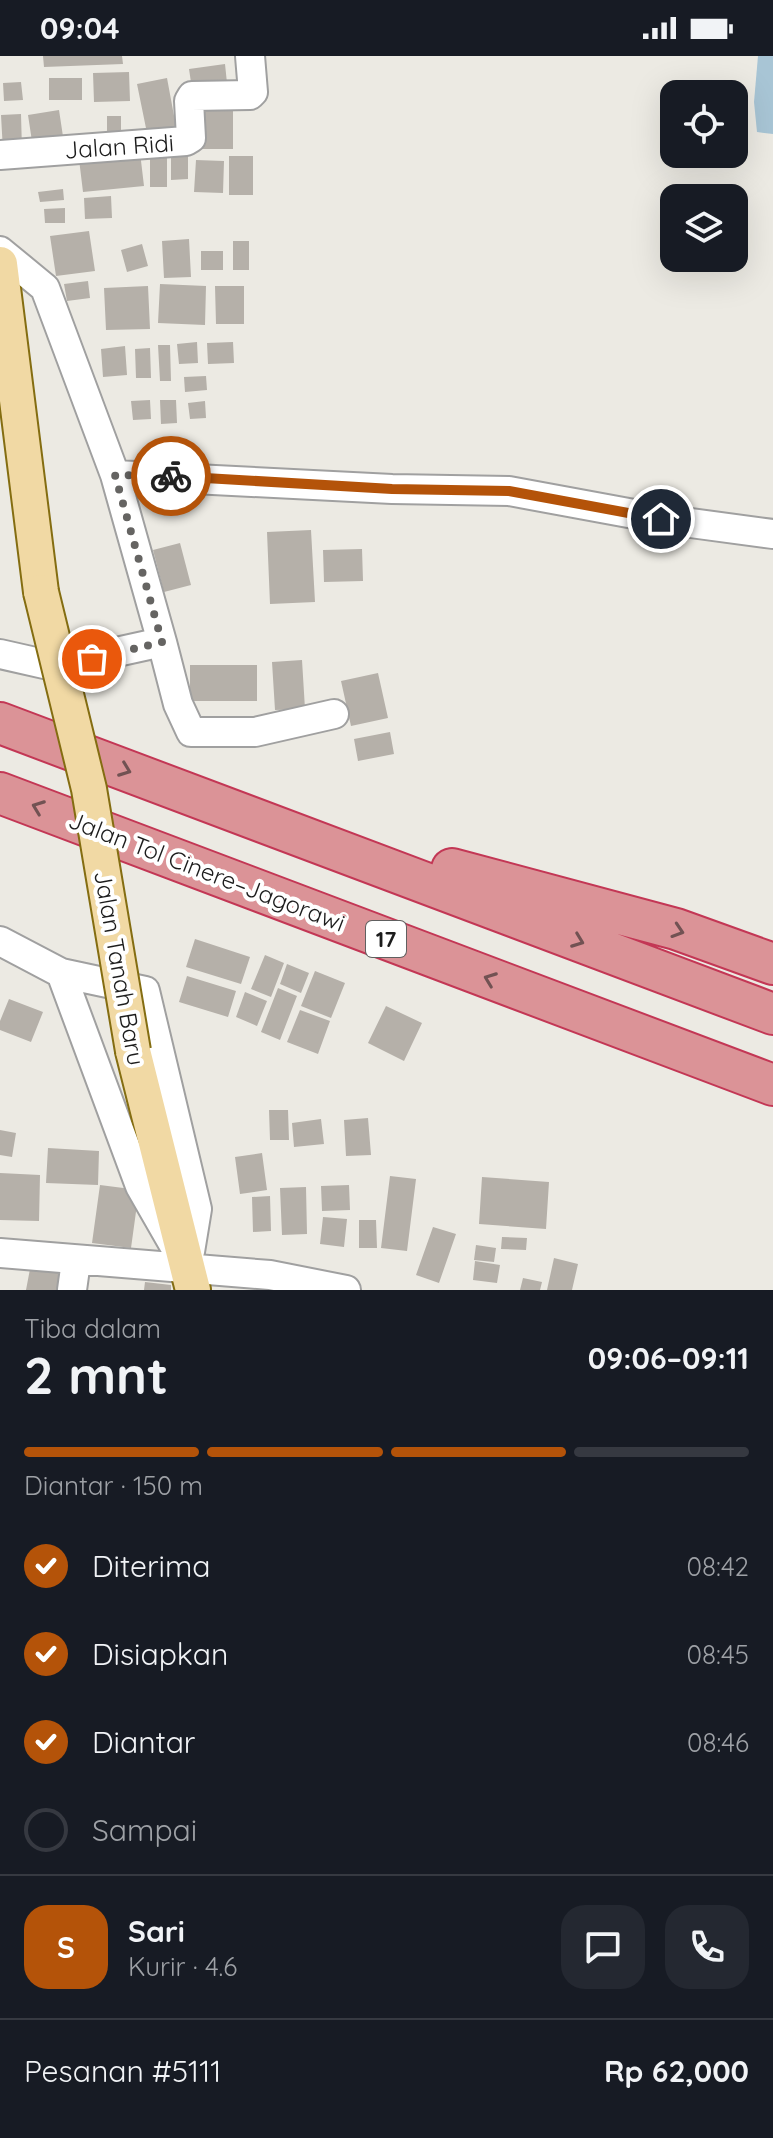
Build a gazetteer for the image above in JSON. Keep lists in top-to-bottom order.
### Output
{
  "streets": {
    "highway": ["Jalan Tol Cinere–Jagorawi", "17"],
    "main road": ["Jalan Tanah Baru"],
    "street": ["Jalan Ridi"]
  },
  "page": {
    "status": "09:04",
    "heading": ["2 mnt", "Tiba dalam", "09:06–09:11"],
    "panel": [
      "Sari",
      "Kurir · 4.6",
      "Pesanan #5111",
      "Rp 62,000"
    ],
    "bar": "Diantar · 150 m",
    "list": [
      ["Diterima", "08:42"],
      ["Disiapkan", "08:45"],
      ["Diantar", "08:46"],
      "Sampai"
    ],
    "round": "S"
  }
}
